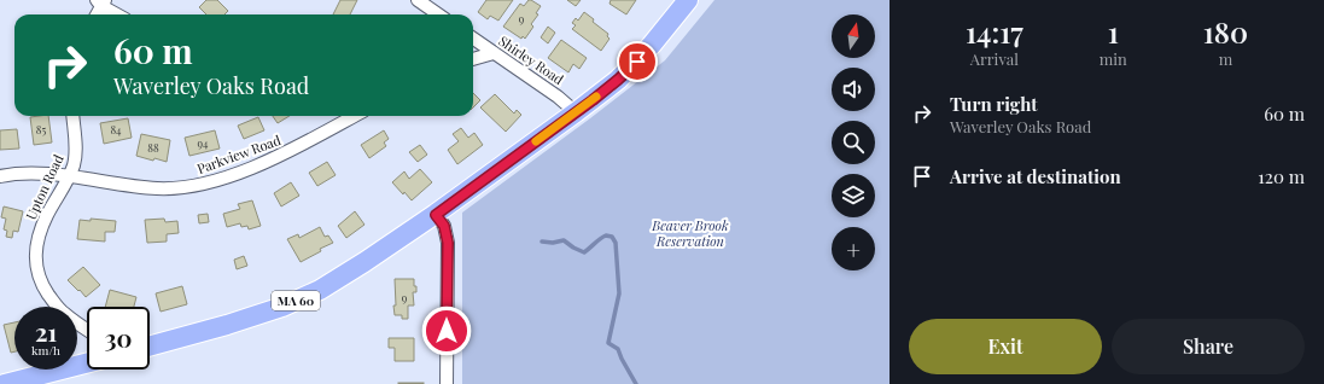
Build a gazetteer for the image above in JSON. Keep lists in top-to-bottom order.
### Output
{
  "streets": {
    "main road": ["MA 60"],
    "street": ["Shirley Road", "Parkview Road", "Upton Road"]
  },
  "crossings": [
    ["Shirley Road", "MA 60"],
    ["Parkview Road", "Upton Road"]
  ],
  "parks": ["Beaver Brook Reservation"],
  "house_numbers": [
    "9",
    "85",
    "84",
    "94",
    "88",
    "9"
  ],
  "north": "top",
  "page": {
    "eta": [
      "14:17",
      "Arrival",
      "1",
      "min",
      "180",
      "m"
    ],
    "map_buttons": "+",
    "turn": ["60 m", "Waverley Oaks Road"],
    "list": [
      {
        "name": "Turn right",
        "note": "Waverley Oaks Road",
        "value": "60 m"
      },
      {
        "name": "Arrive at destination",
        "value": "120 m"
      }
    ],
    "speed": "21 km/h",
    "limit": "30",
    "buttons": ["Exit", "Share"]
  }
}
